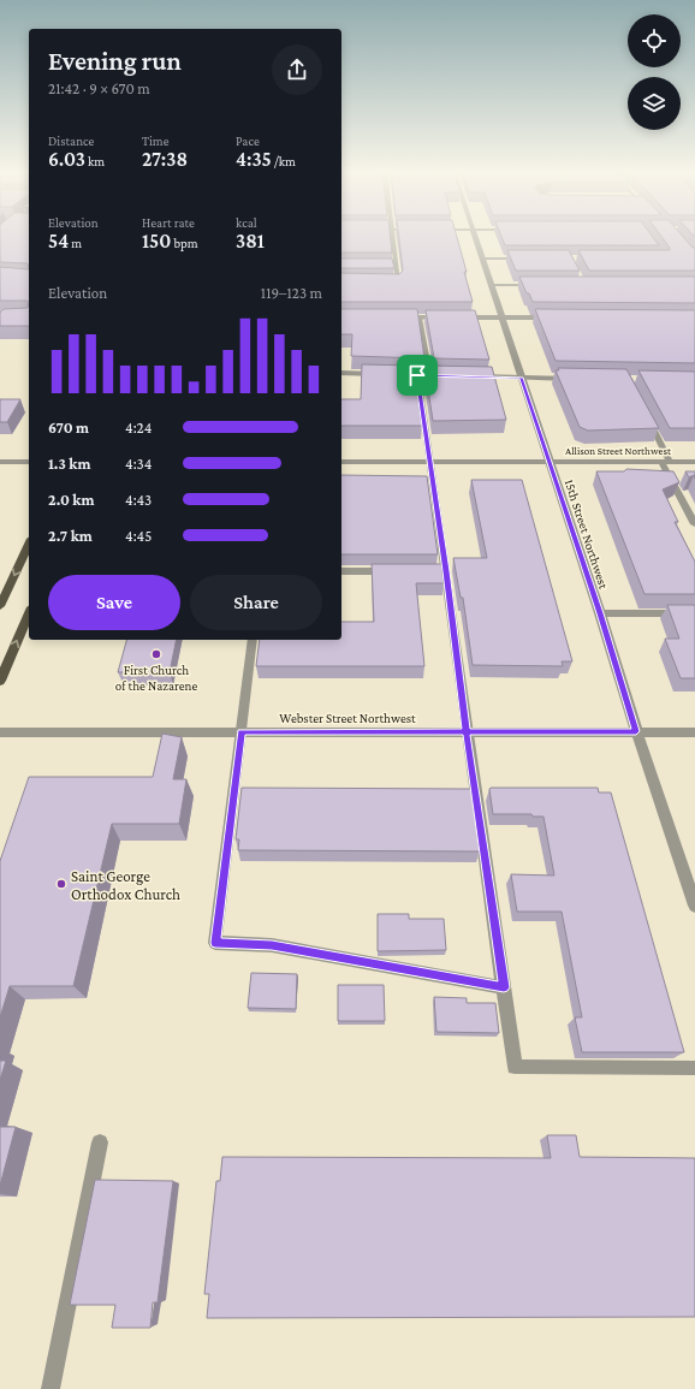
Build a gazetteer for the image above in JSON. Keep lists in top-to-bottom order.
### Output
{
  "streets": {
    "street": ["Allison Street Northwest", "15th Street Northwest", "Webster Street Northwest"]
  },
  "crossings": [
    ["Allison Street Northwest", "15th Street Northwest"],
    ["15th Street Northwest", "Webster Street Northwest"]
  ],
  "places": ["First Church of the Nazarene", "Saint George Orthodox Church"],
  "page": {
    "heading": ["Evening run", "21:42 · 9 × 670 m"],
    "stats": [
      ["Distance", "6.03 km"],
      ["Time", "27:38"],
      ["Pace", "4:35 /km"],
      ["Elevation", "54 m"],
      ["Heart rate", "150 bpm"],
      ["kcal", "381"]
    ],
    "chart": ["Elevation", "119–123 m"],
    "list": [
      {
        "name": "670 m",
        "note": "4:24"
      },
      {
        "name": "1.3 km",
        "note": "4:34"
      },
      {
        "name": "2.0 km",
        "note": "4:43"
      },
      {
        "name": "2.7 km",
        "note": "4:45"
      }
    ],
    "buttons": ["Save", "Share"]
  }
}
